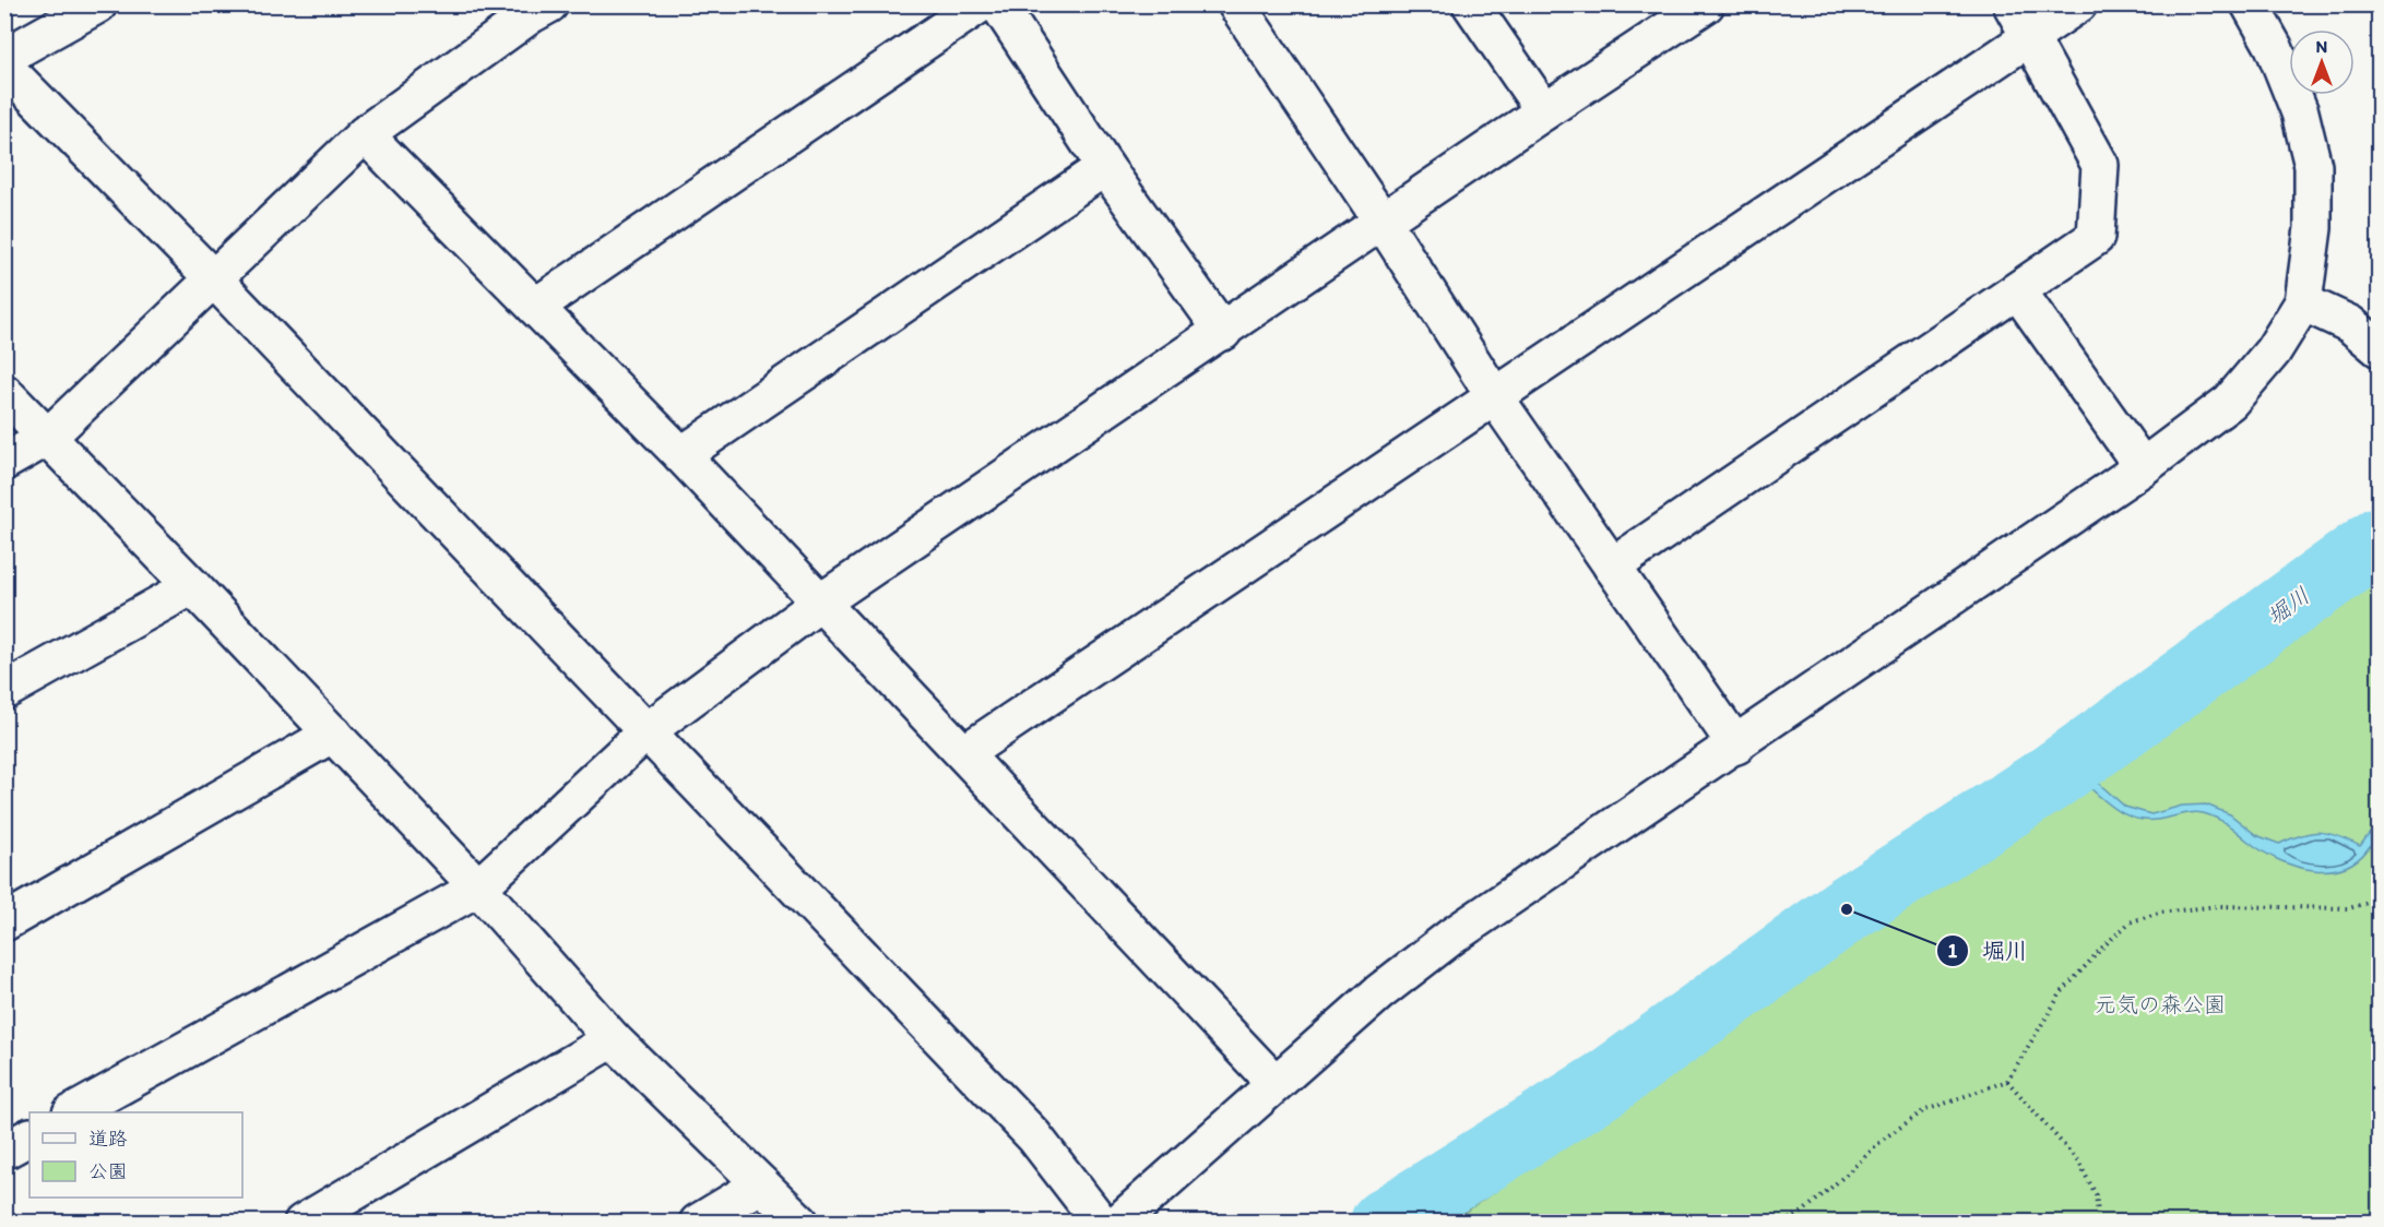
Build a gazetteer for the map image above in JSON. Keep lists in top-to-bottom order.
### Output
{
  "water": ["堀川"],
  "parks": ["元気の森公園"],
  "places": ["堀川"],
  "legend": ["道路", "公園"],
  "north": "top"
}
